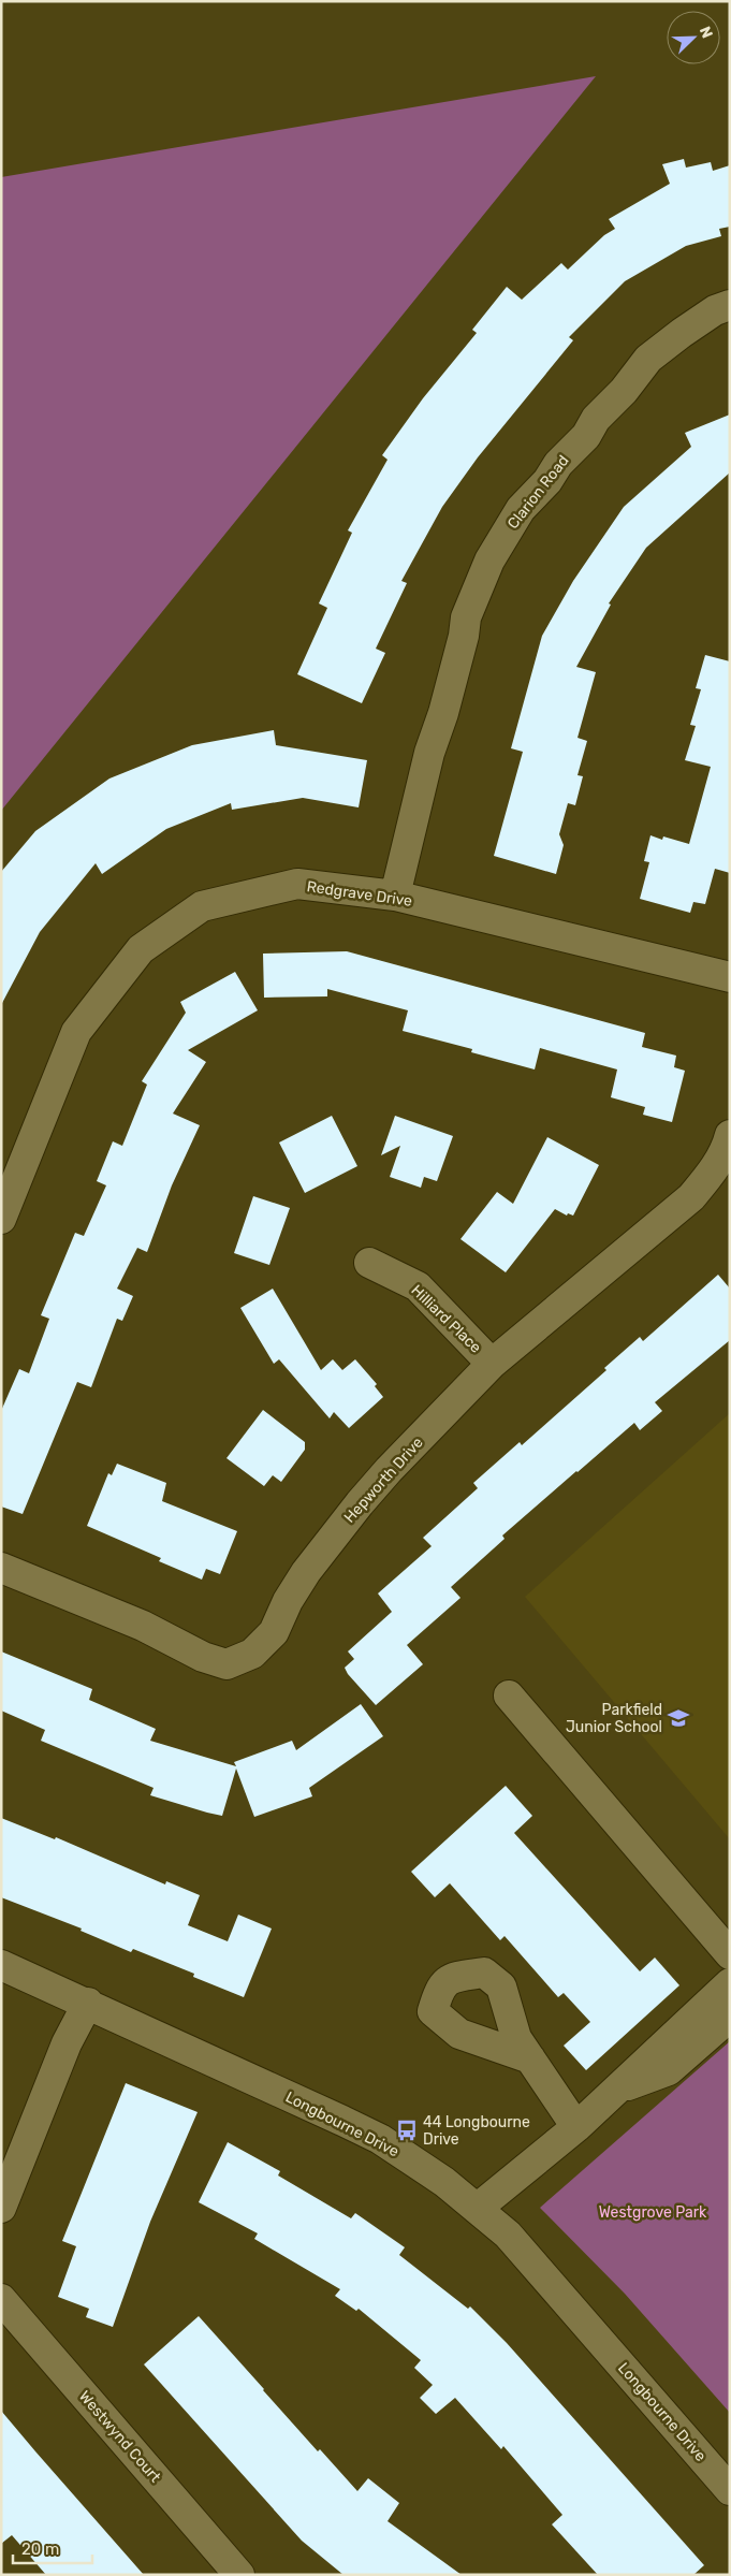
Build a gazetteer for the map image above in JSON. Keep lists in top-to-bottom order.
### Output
{
  "streets": {
    "street": [
      "Clarion Road",
      "Redgrave Drive",
      "Hilliard Place",
      "Hepworth Drive",
      "Longbourne Drive",
      "Westwynd Court"
    ]
  },
  "crossings": [
    ["Clarion Road", "Redgrave Drive"],
    ["Hilliard Place", "Hepworth Drive"]
  ],
  "parks": ["Westgrove Park"],
  "places": {
    "school or university": ["Parkfield Junior School"],
    "bus stop": ["44 Longbourne Drive"]
  },
  "scale_bar": "20 m",
  "north": "top right"
}
